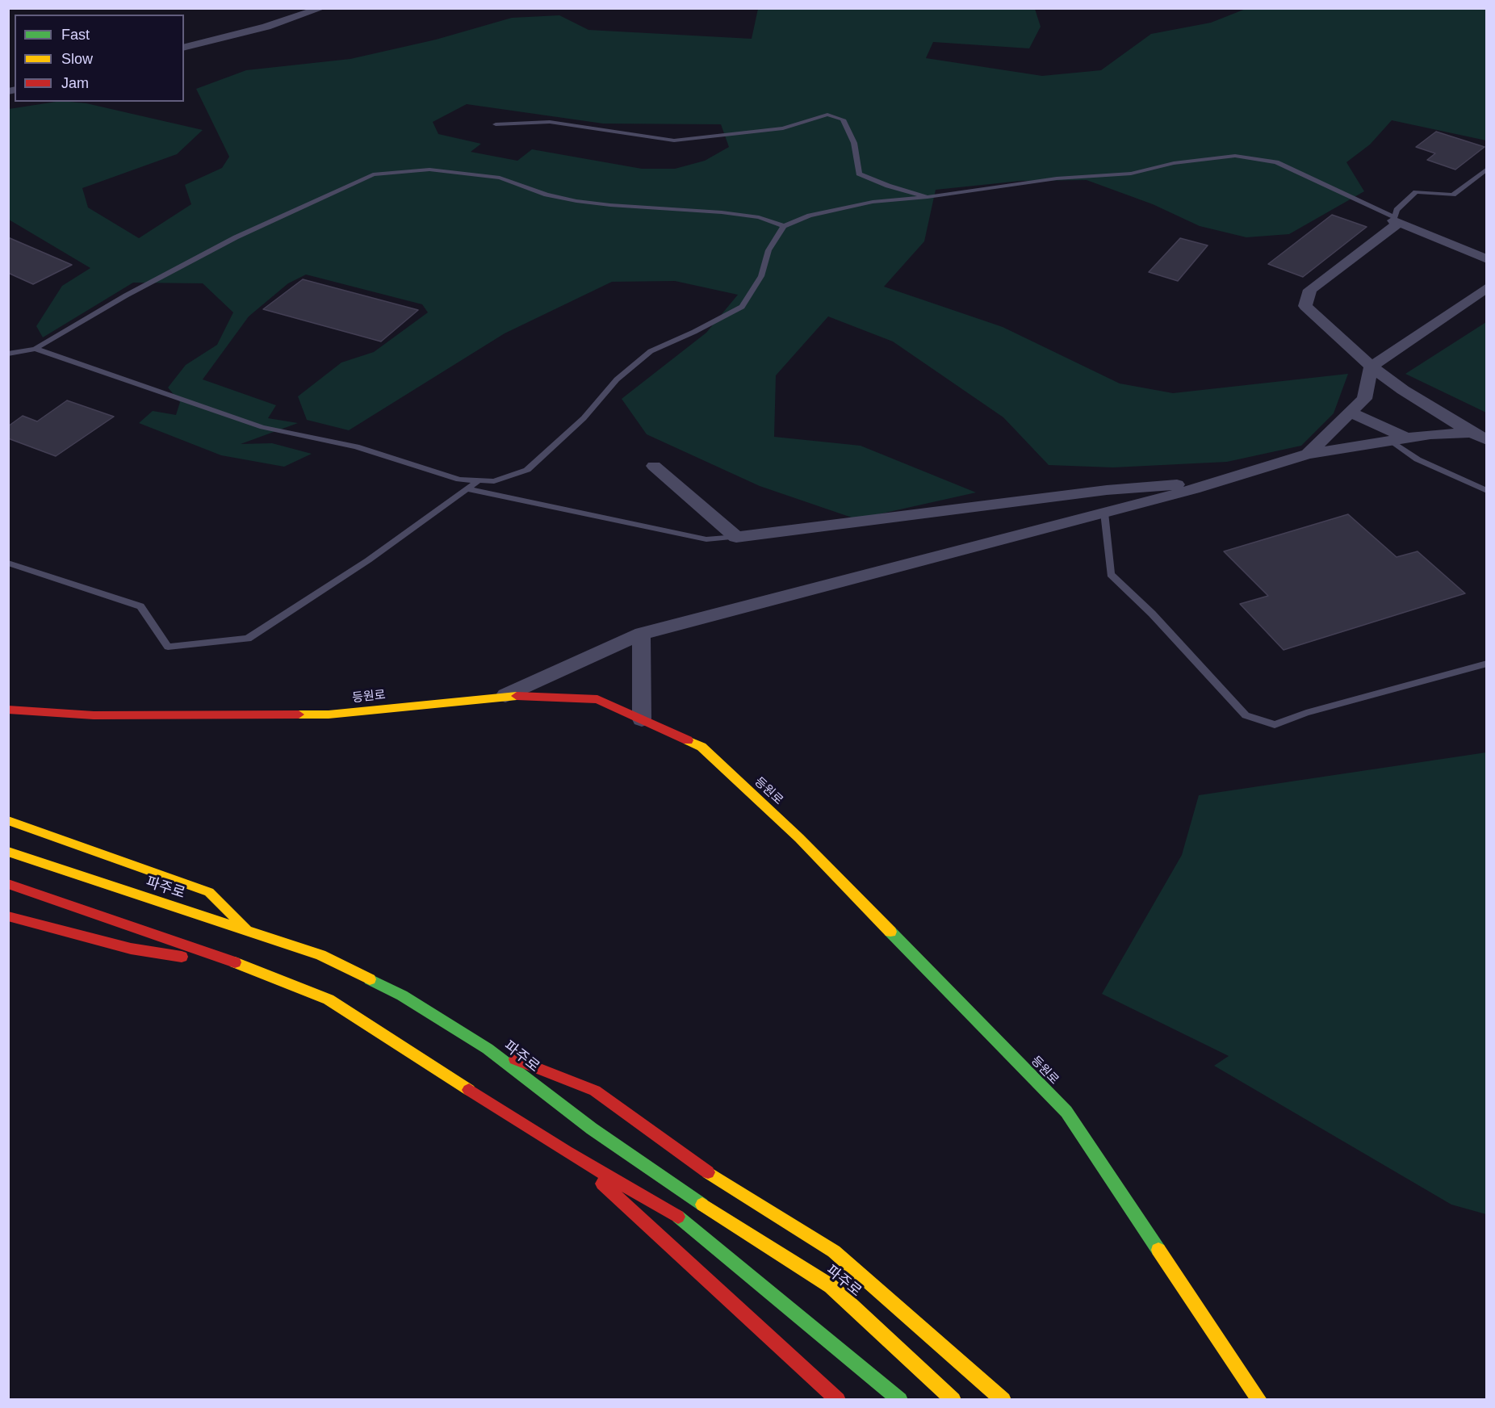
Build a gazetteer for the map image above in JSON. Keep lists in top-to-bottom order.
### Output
{
  "streets": {
    "main road": ["등원로", "파주로"]
  },
  "legend": ["Fast", "Slow", "Jam"]
}
